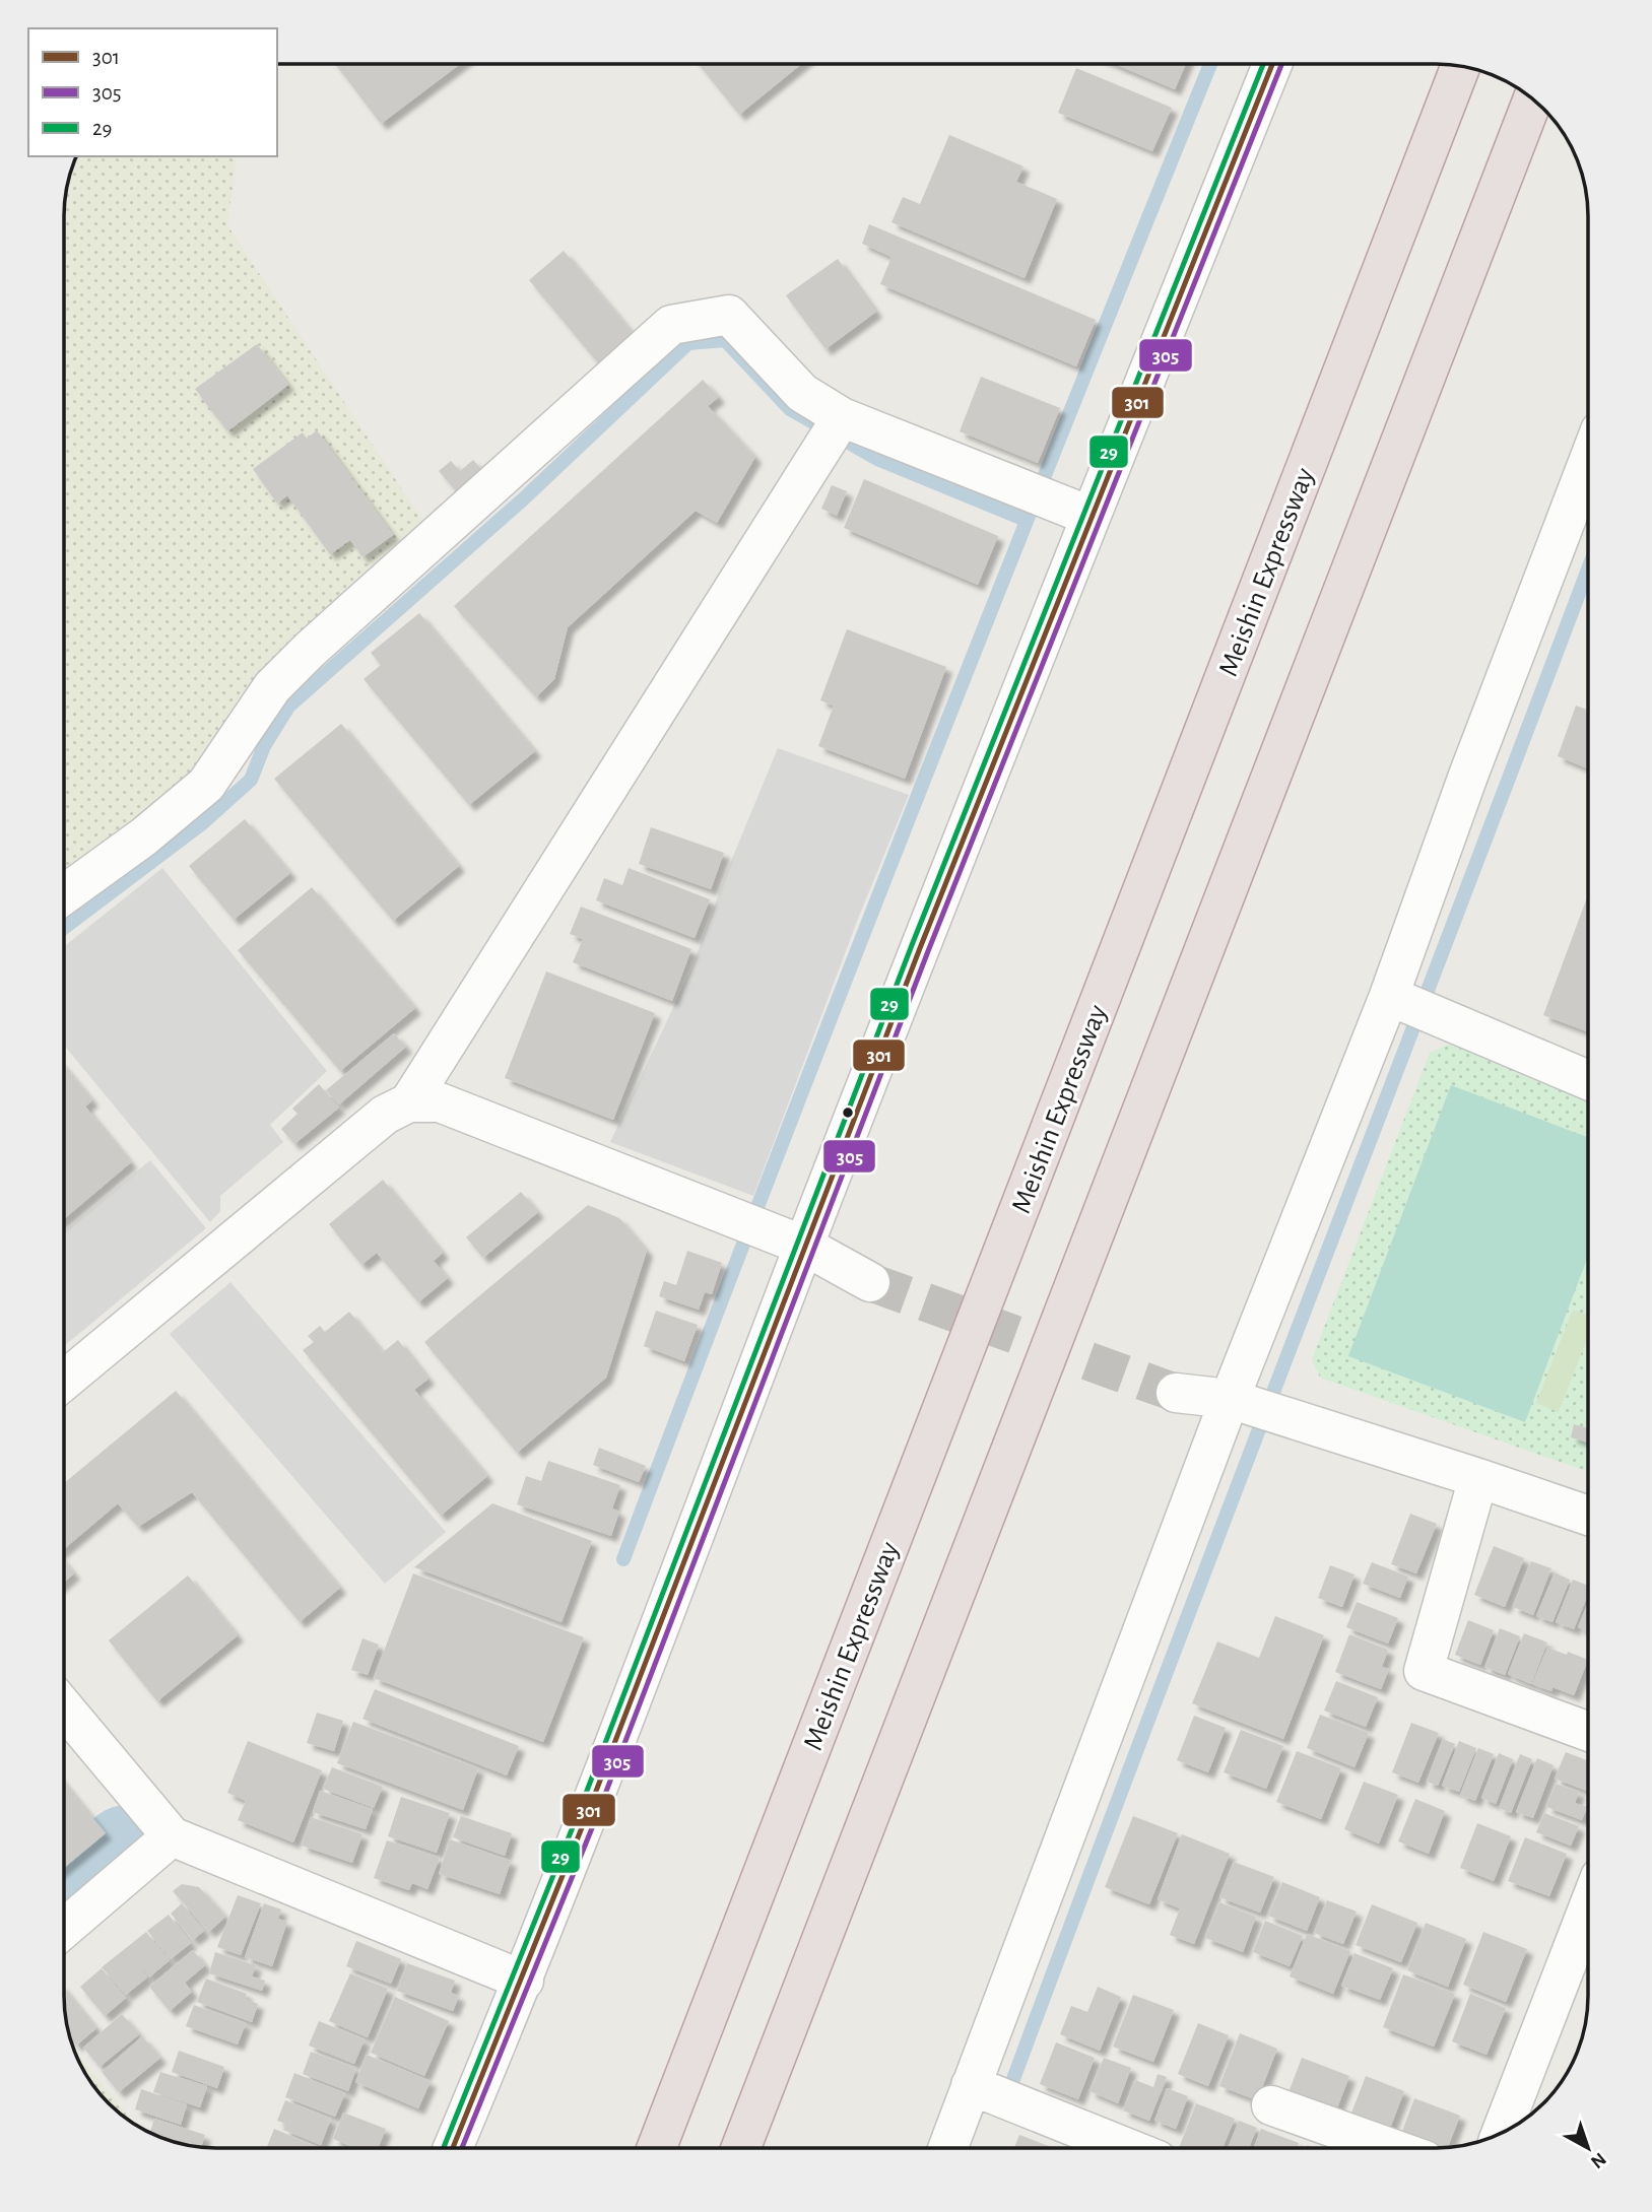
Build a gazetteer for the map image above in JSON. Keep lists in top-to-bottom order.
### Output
{
  "streets": {
    "highway": ["Meishin Expressway"]
  },
  "lines": ["transit line 301", "transit line 305", "transit line 29"],
  "legend": ["301", "305", "29"],
  "north": "bottom right"
}
